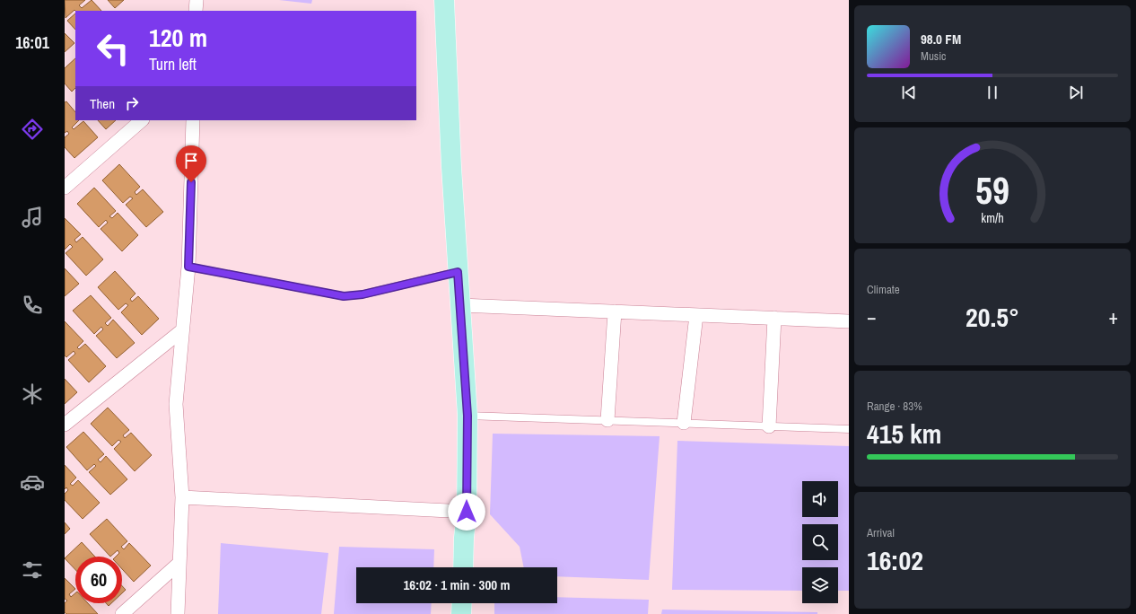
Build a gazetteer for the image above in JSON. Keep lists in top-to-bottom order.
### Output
{
  "page": {
    "tabs": "16:01",
    "turn": ["120 m", "Turn left"],
    "song": ["98.0 FM", "Music"],
    "then": "Then",
    "tile": [
      "Climate",
      ["Range · 83%", "415 km"],
      ["Arrival", "16:02"]
    ],
    "heat": ["−", "20.5°", "+"],
    "limit": "60",
    "trip": "16:02 · 1 min · 300 m",
    "gauge": ["59", "km/h"]
  }
}
